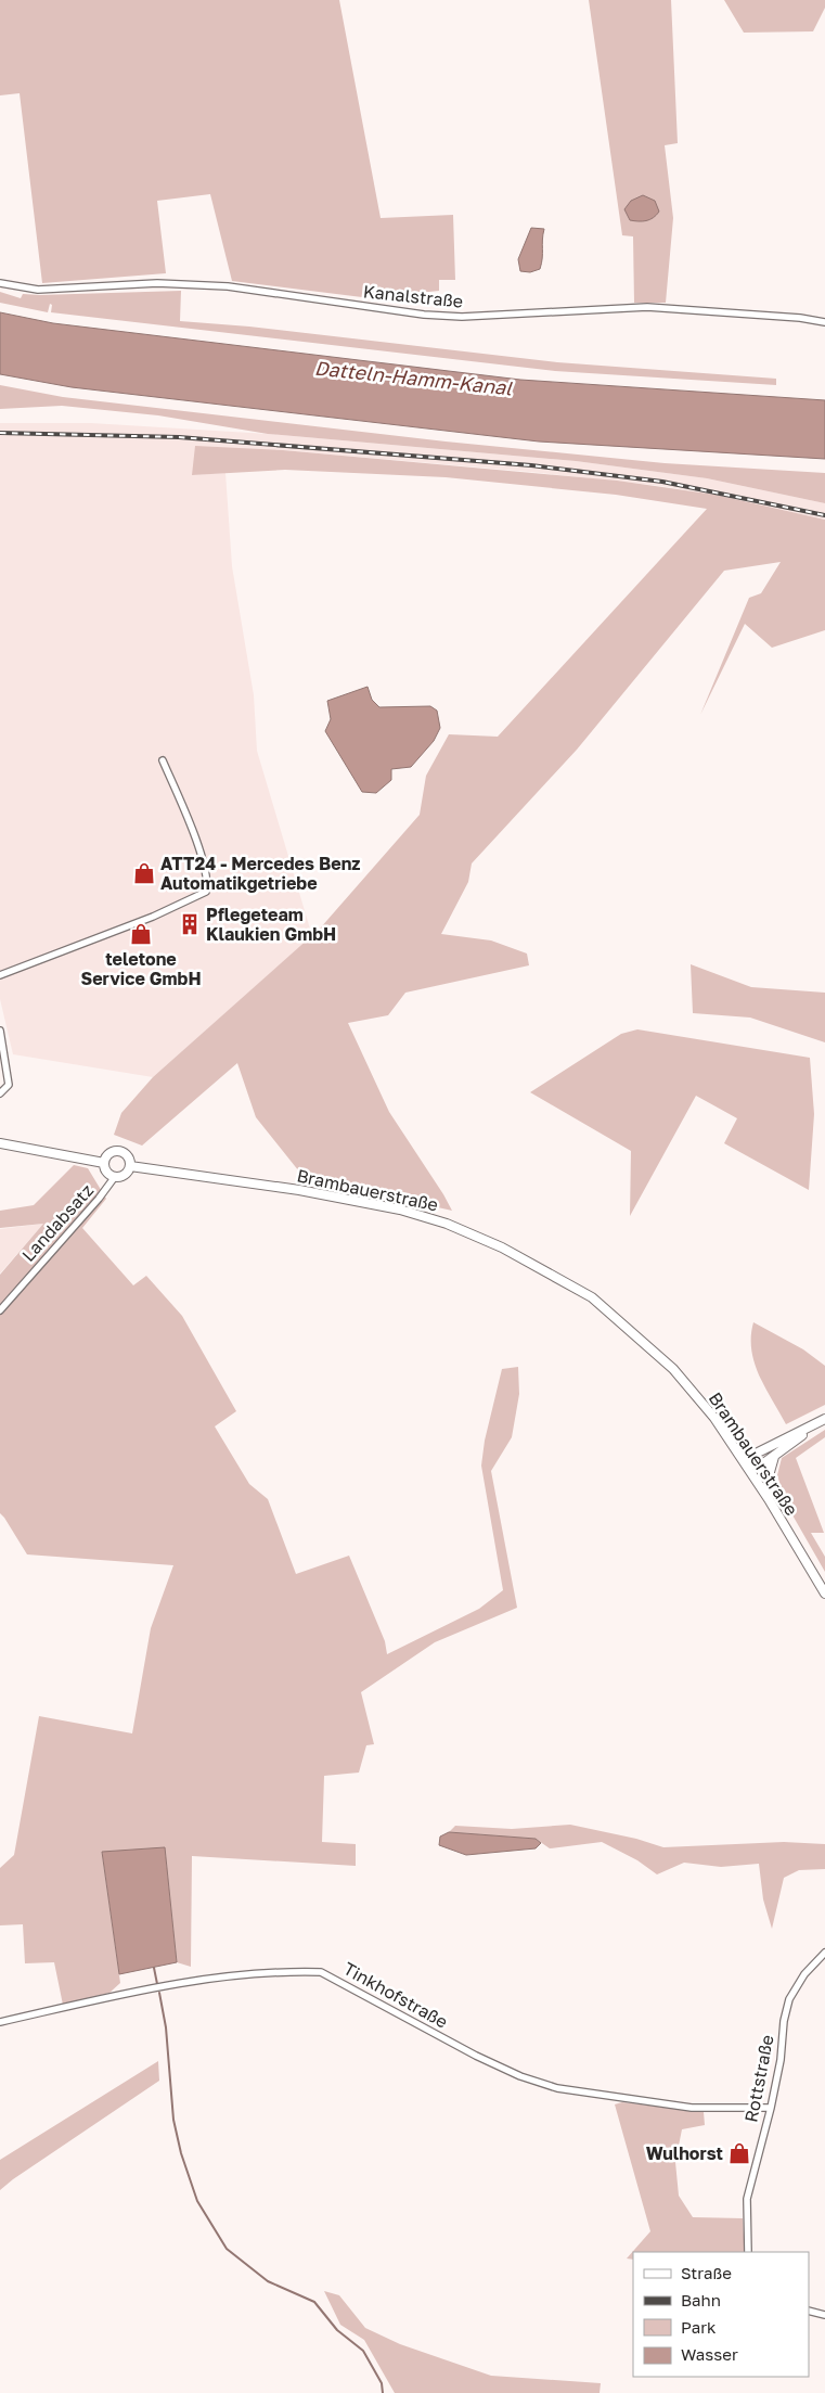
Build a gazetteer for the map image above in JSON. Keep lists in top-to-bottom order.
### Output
{
  "streets": {
    "main road": ["Brambauerstraße"],
    "street": [
      "Kanalstraße",
      "Landabsatz",
      "Tinkhofstraße",
      "Rottstraße"
    ]
  },
  "crossings": [
    ["Brambauerstraße", "Landabsatz"],
    ["Tinkhofstraße", "Rottstraße"]
  ],
  "water": ["Datteln-Hamm-Kanal"],
  "places": {
    "shop": ["ATT24 - Mercedes Benz Automatikgetriebe", "teletone Service GmbH", "Wulhorst"],
    "building": ["Pflegeteam Klaukien GmbH"]
  },
  "legend": [
    "Straße",
    "Bahn",
    "Park",
    "Wasser"
  ]
}
